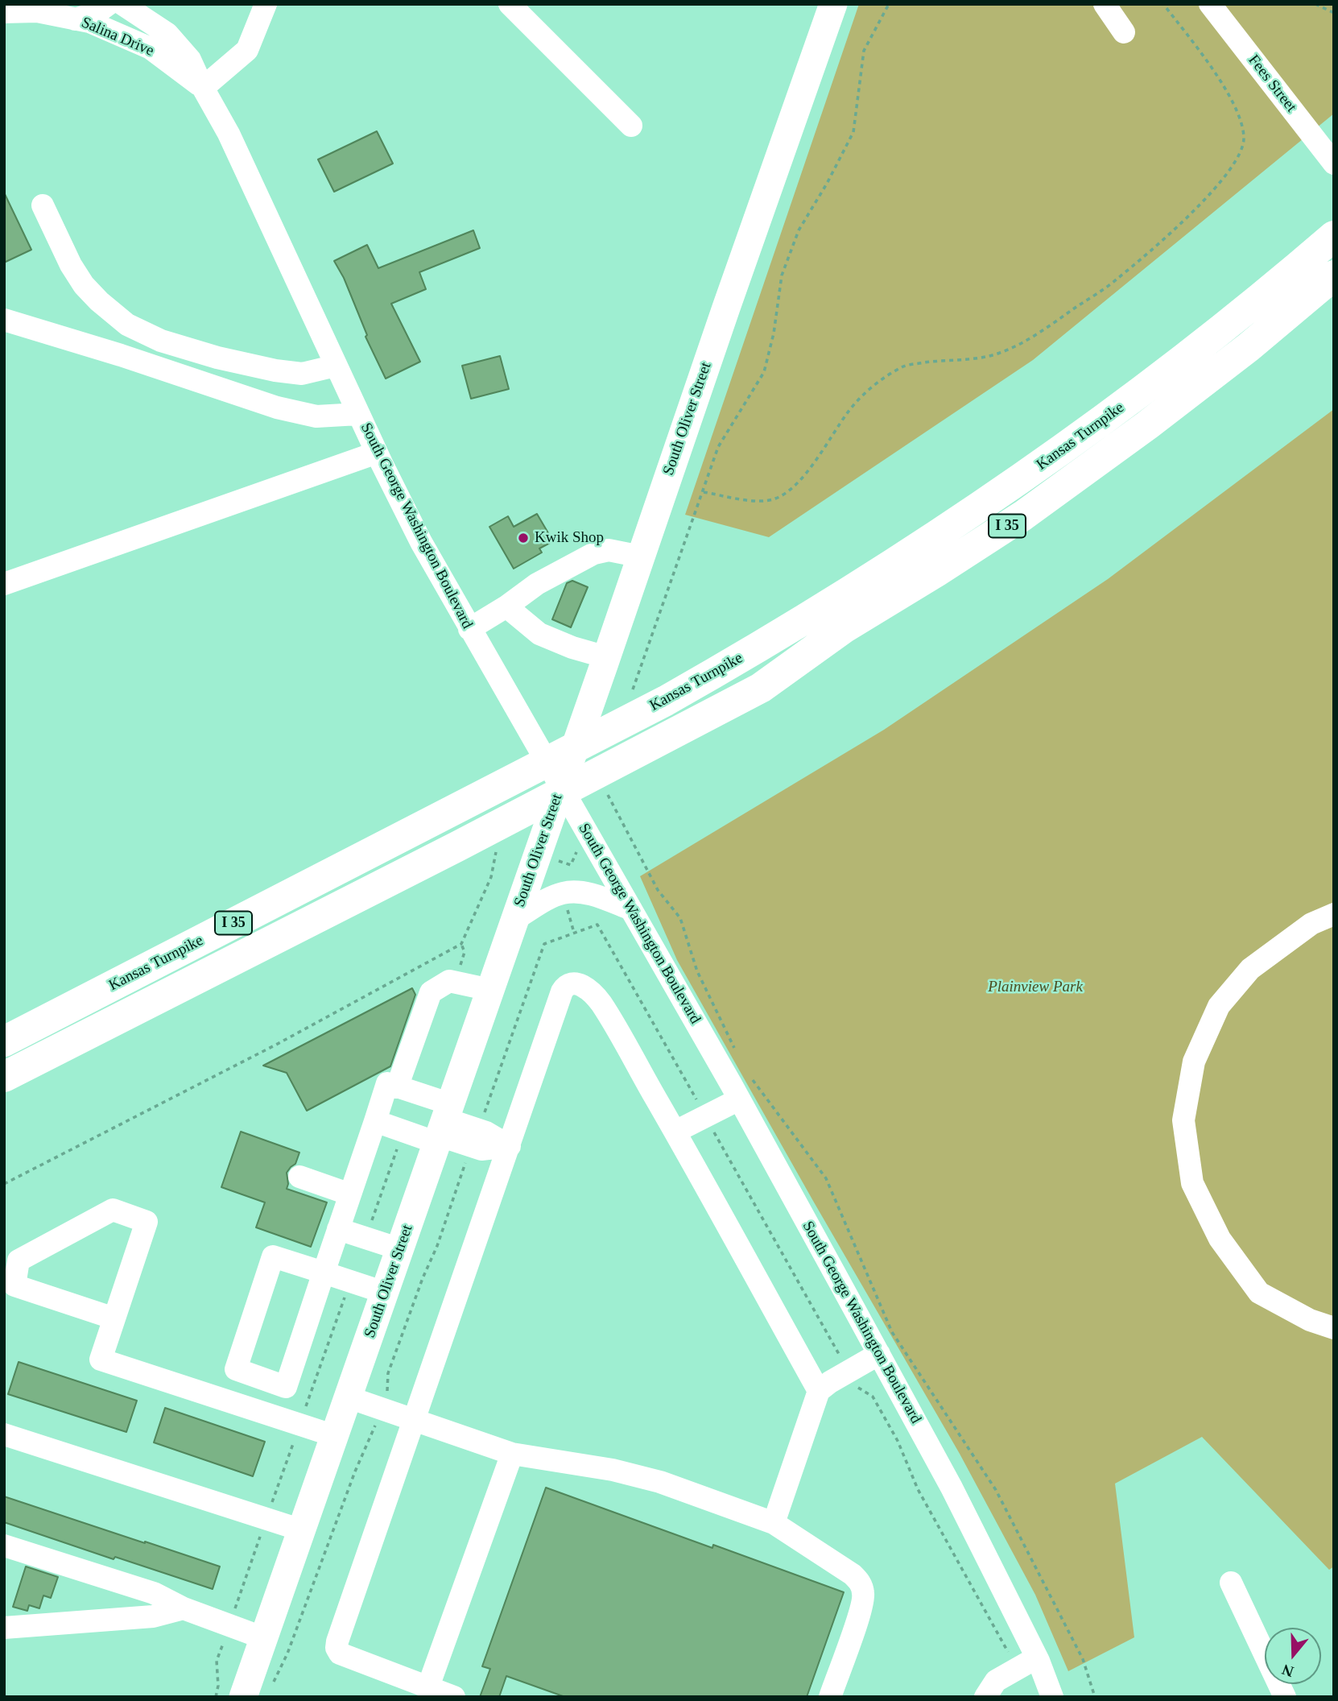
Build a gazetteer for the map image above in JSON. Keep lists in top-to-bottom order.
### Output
{
  "streets": {
    "highway": ["Kansas Turnpike", "I 35"],
    "main road": ["South Oliver Street"],
    "street": ["Salina Drive", "Fees Street", "South George Washington Boulevard"]
  },
  "crossings": [
    ["Salina Drive", "South George Washington Boulevard"],
    ["South Oliver Street", "South George Washington Boulevard"]
  ],
  "parks": ["Plainview Park"],
  "places": ["Kwik Shop"],
  "north": "bottom"
}
